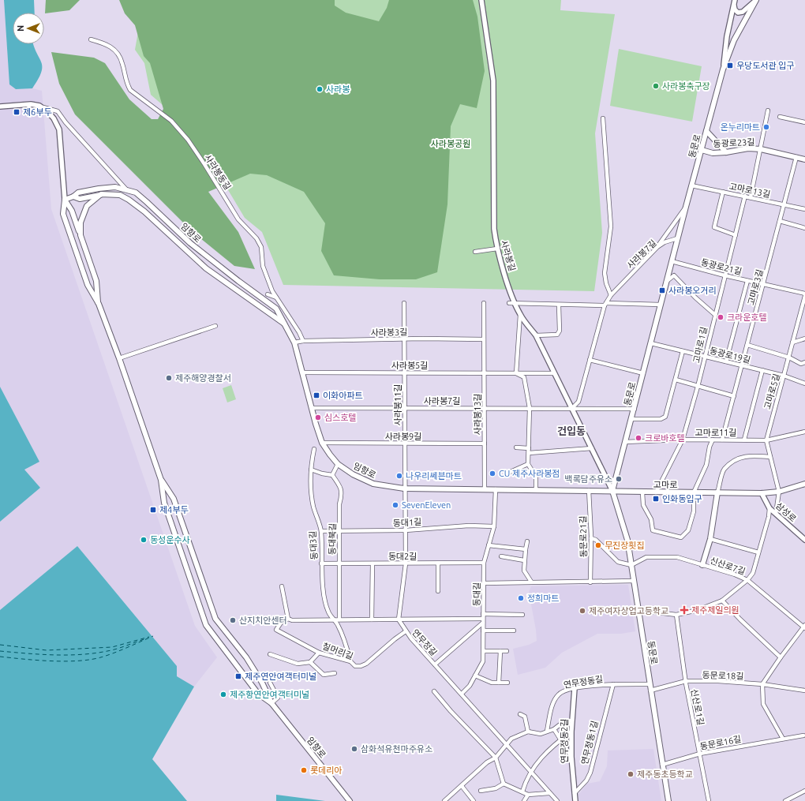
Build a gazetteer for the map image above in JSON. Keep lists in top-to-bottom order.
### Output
{
  "streets": {
    "main road": [
      "동광로23길",
      "동문로",
      "임항로",
      "고마로"
    ],
    "street": [
      "사라봉동길",
      "고마로13길",
      "사라봉7길",
      "사라봉길",
      "동광로21길",
      "고마로3길",
      "사라봉3길",
      "고마로1길",
      "동광로19길",
      "사라봉5길",
      "고마로5길",
      "사라봉11길",
      "사라봉13길",
      "고마로11길",
      "사라봉9길",
      "삼성로",
      "동대1길",
      "동문로21길",
      "동대북길",
      "동대3길",
      "동대2길",
      "신산로7길",
      "동대길",
      "연무정길",
      "칠머리길",
      "동문로18길",
      "연무정동길",
      "신산로1길",
      "연무정동2길",
      "연무정동1길",
      "동문로16길"
    ]
  },
  "crossings": [
    ["동광로23길", "동문로"],
    ["동광로23길", "고마로3길"],
    ["동문로", "고마로13길"],
    ["동문로", "임항로"],
    ["동문로", "사라봉7길"],
    ["동문로", "사라봉길"],
    ["동문로", "동광로21길"],
    ["동문로", "동광로19길"],
    ["동문로", "고마로11길"],
    ["동문로", "고마로"],
    ["동문로", "신산로7길"],
    ["동문로", "동문로18길"],
    ["동문로", "연무정동길"],
    ["동문로", "동문로16길"],
    ["사라봉동길", "사라봉3길"],
    ["고마로13길", "고마로3길"],
    ["고마로13길", "고마로1길"],
    ["임항로", "사라봉7길"],
    ["임항로", "사라봉길"],
    ["임항로", "사라봉3길"],
    ["임항로", "사라봉5길"],
    ["임항로", "사라봉11길"],
    ["임항로", "사라봉13길"],
    ["임항로", "사라봉9길"],
    ["임항로", "고마로"],
    ["임항로", "동문로21길"],
    ["임항로", "동대길"],
    ["사라봉7길", "사라봉길"],
    ["사라봉7길", "사라봉11길"],
    ["사라봉7길", "사라봉13길"],
    ["사라봉길", "사라봉5길"],
    ["사라봉길", "고마로"],
    ["동광로21길", "고마로3길"],
    ["동광로21길", "고마로1길"],
    ["동광로21길", "고마로5길"],
    ["고마로3길", "동광로19길"],
    ["고마로3길", "고마로11길"],
    ["사라봉3길", "사라봉11길"],
    ["사라봉3길", "사라봉13길"],
    ["고마로1길", "동광로19길"],
    ["고마로1길", "고마로11길"],
    ["고마로1길", "고마로"],
    ["동광로19길", "고마로5길"],
    ["사라봉5길", "사라봉11길"],
    ["사라봉5길", "사라봉13길"],
    ["고마로5길", "고마로11길"],
    ["사라봉11길", "사라봉9길"],
    ["사라봉13길", "사라봉9길"],
    ["고마로", "삼성로"],
    ["동대1길", "동대북길"],
    ["동대1길", "동대3길"],
    ["동대1길", "동대길"],
    ["동대북길", "동대2길"],
    ["동대3길", "동대2길"],
    ["동대3길", "칠머리길"],
    ["동대2길", "동대길"],
    ["동대길", "연무정길"],
    ["연무정길", "칠머리길"],
    ["동문로18길", "신산로1길"],
    ["연무정동길", "연무정동2길"],
    ["연무정동길", "연무정동1길"],
    ["신산로1길", "동문로16길"],
    ["연무정동2길", "연무정동1길"]
  ],
  "districts": ["건입동"],
  "parks": ["사라봉공원"],
  "places": {
    "transit": [
      "우당도서관 입구",
      "제6부두",
      "사라봉오거리",
      "이화아파트",
      "인화동입구",
      "제4부두",
      "제주연안여객터미널"
    ],
    "other": [
      "사라봉축구장",
      "사라봉",
      "온누리마트",
      "크라운호텔",
      "제주해양경찰서",
      "심스호텔",
      "크로바호텔",
      "CU 제주사라봉점",
      "나우리쎄븐마트",
      "백록담주유소",
      "SevenEleven",
      "동성운수사",
      "무진장횟집",
      "정희마트",
      "제주여자상업고등학교",
      "산지치안센터",
      "제주항연안여객터미널",
      "삼화석유천마주유소",
      "롯데리아",
      "제주동초등학교"
    ],
    "health": ["제주제일의원"]
  },
  "north": "left"
}
